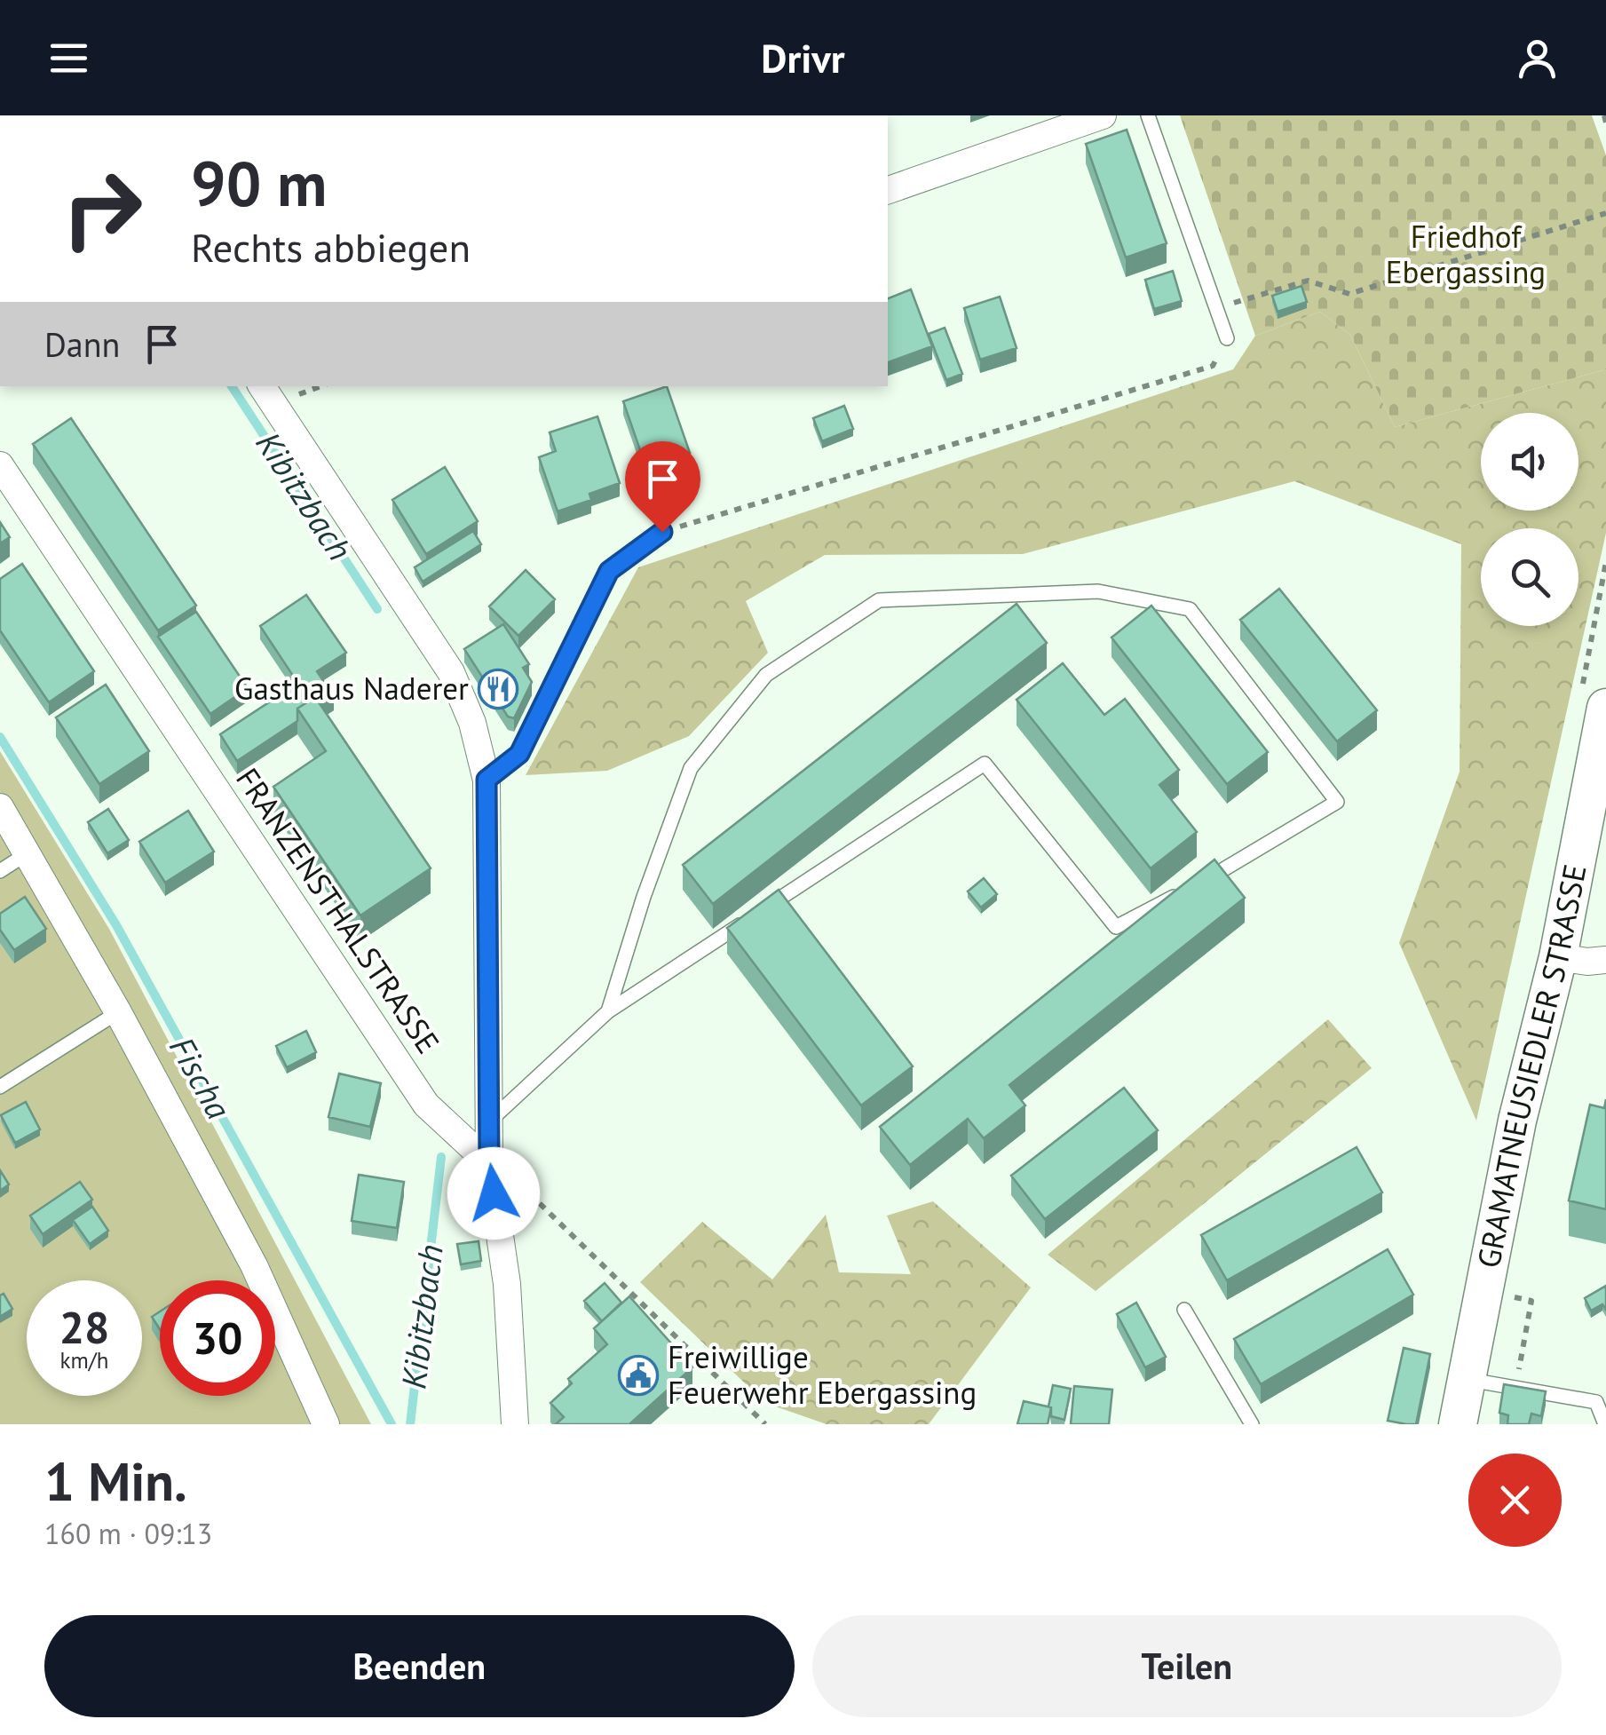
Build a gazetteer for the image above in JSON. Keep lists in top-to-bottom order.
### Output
{
  "streets": {
    "main road": ["GRAMATNEUSIEDLER STRASSE"],
    "street": ["FRANZENSTHALSTRASSE"]
  },
  "water": ["Kibitzbach", "Fischa"],
  "parks": ["Friedhof Ebergassing"],
  "places": {
    "restaurant": ["Gasthaus Naderer"],
    "public building": ["Freiwillige Feuerwehr Ebergassing"]
  },
  "page": {
    "header": "Drivr",
    "turn": ["90 m", "Rechts abbiegen"],
    "then": "Dann",
    "speed": "28 km/h",
    "limit": "30",
    "heading": ["1 Min.", "160 m · 09:13"],
    "buttons": ["Beenden", "Teilen"]
  }
}
